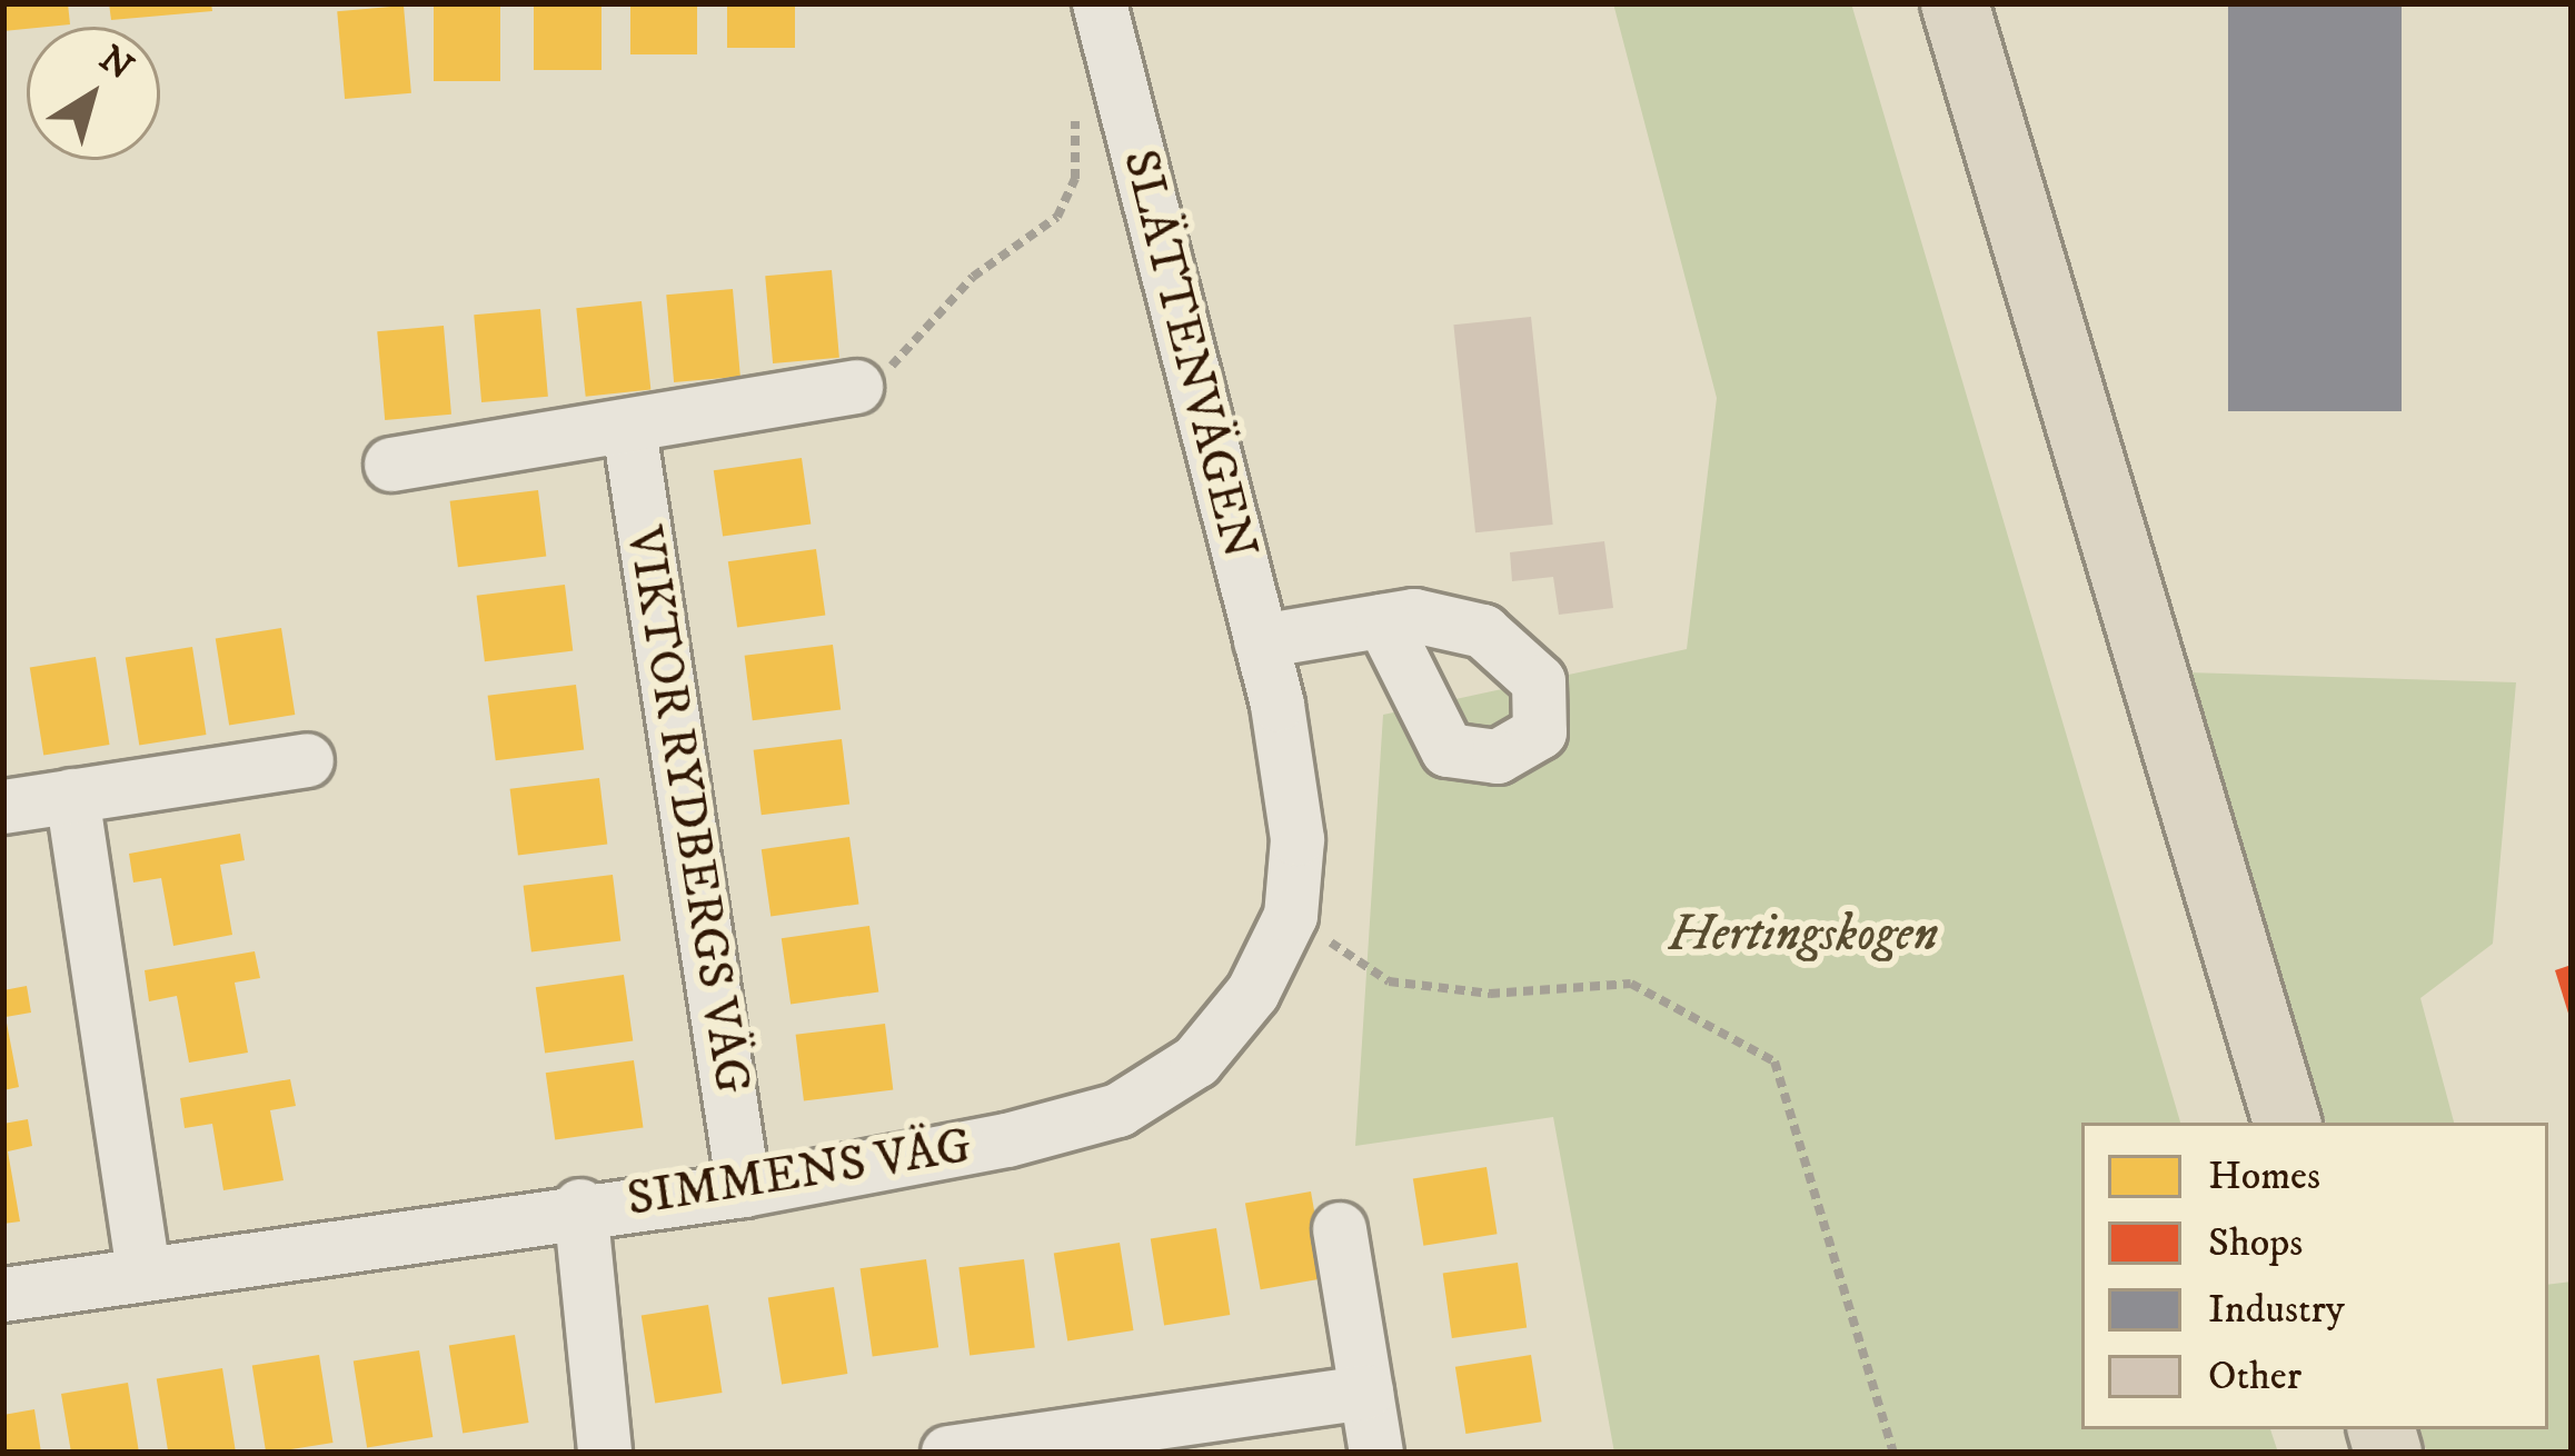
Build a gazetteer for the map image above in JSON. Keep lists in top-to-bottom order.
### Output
{
  "streets": {
    "street": ["SLÄTTENVÄGEN", "VIKTOR RYDBERGS VÄG", "SIMMENS VÄG"]
  },
  "crossings": [
    ["SLÄTTENVÄGEN", "SIMMENS VÄG"],
    ["VIKTOR RYDBERGS VÄG", "SIMMENS VÄG"]
  ],
  "parks": ["Hertingskogen"],
  "legend": [
    "Homes",
    "Shops",
    "Industry",
    "Other"
  ],
  "north": "top right"
}
